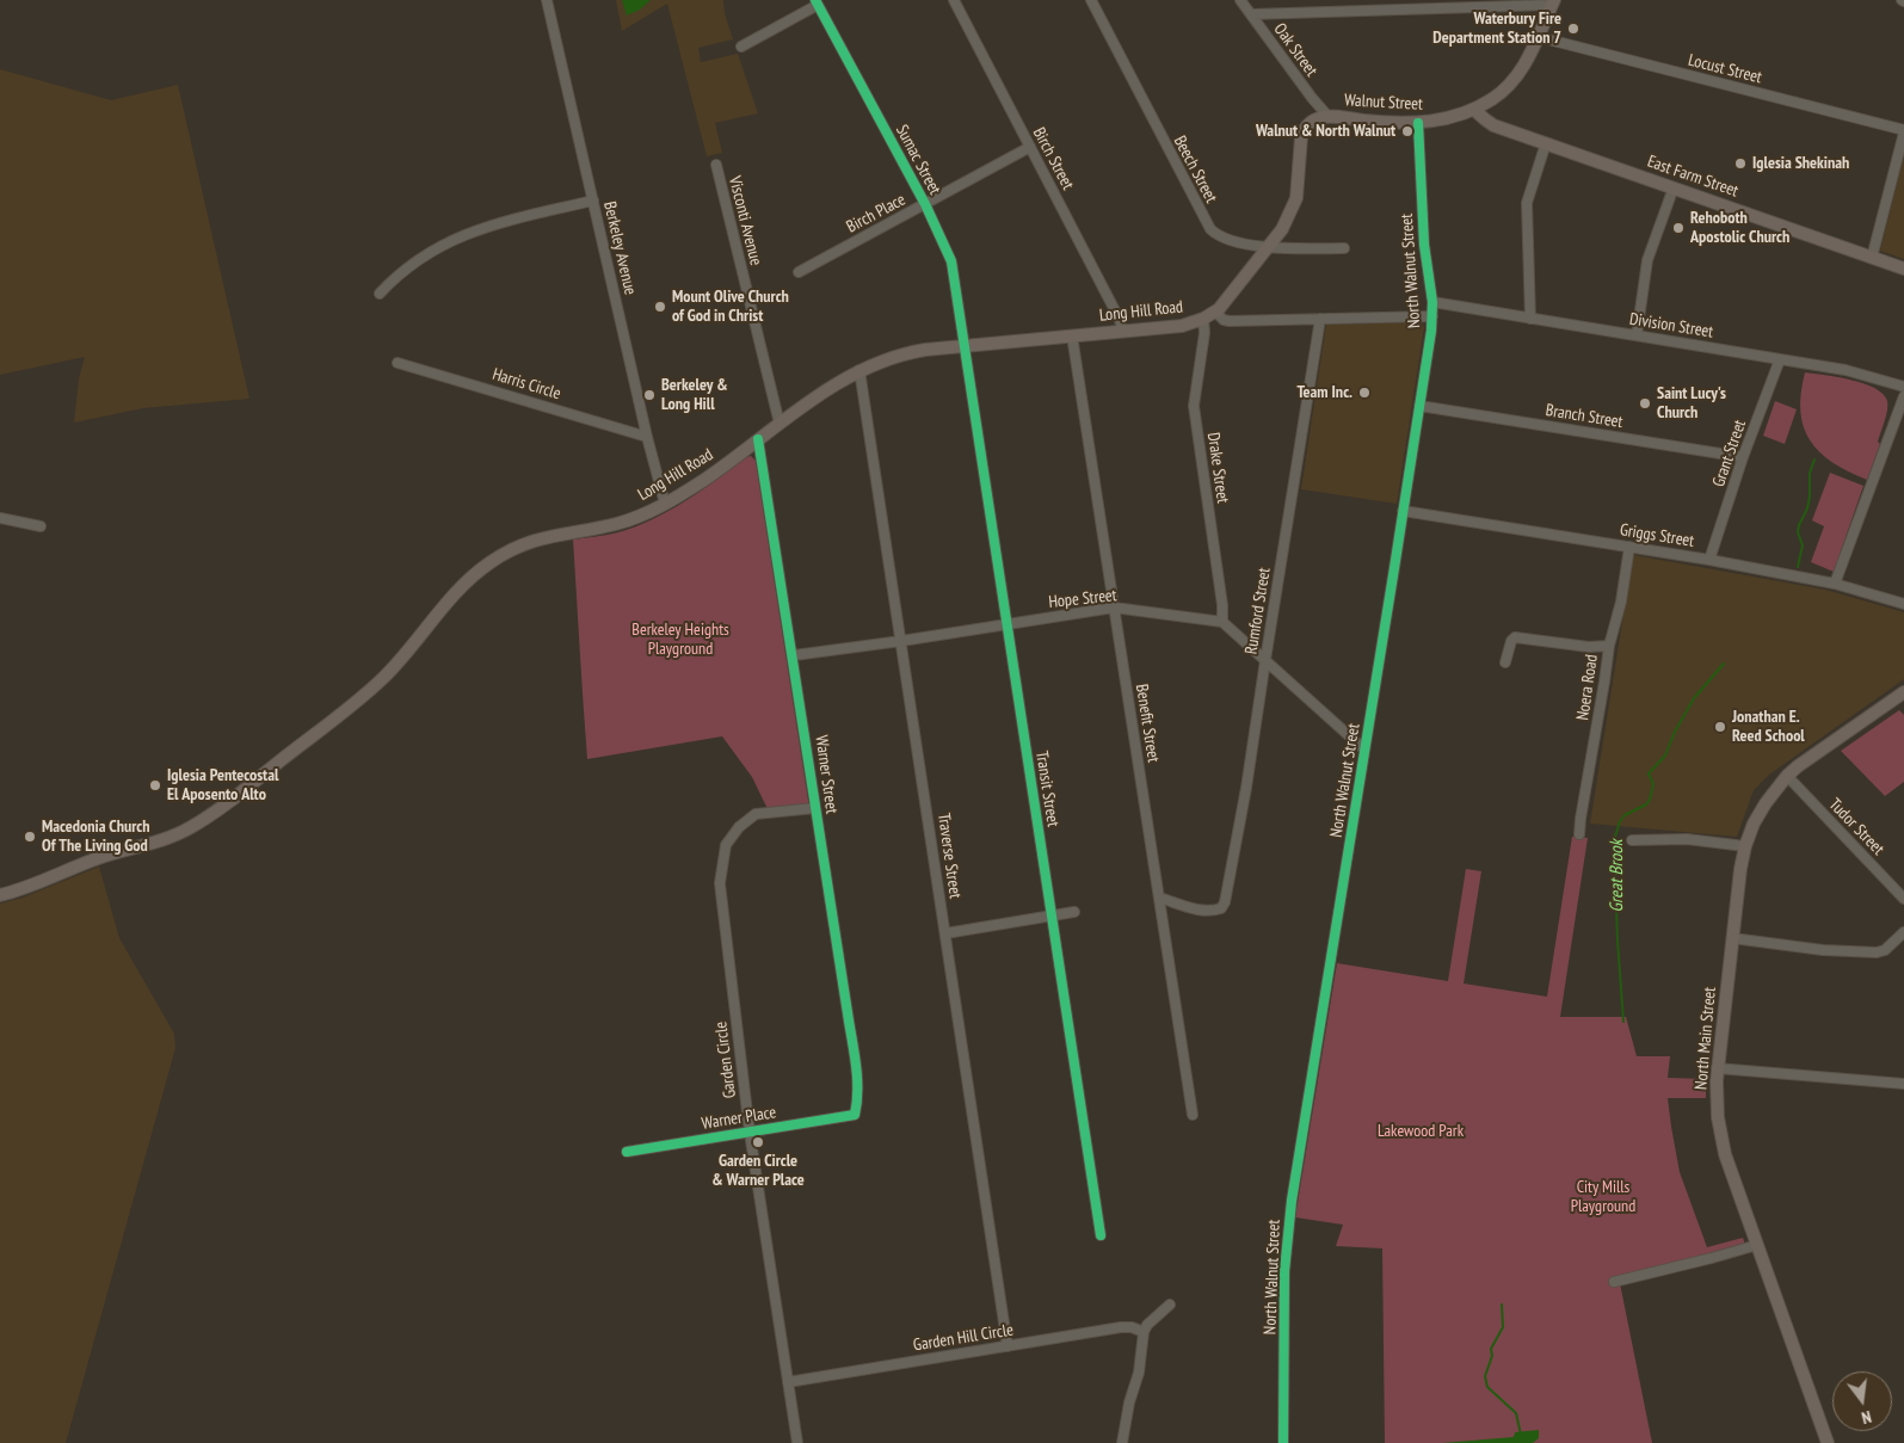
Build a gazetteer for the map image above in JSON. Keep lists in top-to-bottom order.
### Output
{
  "streets": {
    "main road": [
      "Walnut Street",
      "East Farm Street",
      "Long Hill Road",
      "North Main Street"
    ],
    "street": [
      "Oak Street",
      "Locust Street",
      "Birch Street",
      "Sumac Street",
      "Beech Street",
      "Birch Place",
      "Visconti Avenue",
      "Berkeley Avenue",
      "North Walnut Street",
      "Division Street",
      "Harris Circle",
      "Branch Street",
      "Grant Street",
      "Drake Street",
      "Griggs Street",
      "Hope Street",
      "Rumford Street",
      "Noera Road",
      "Benefit Street",
      "Warner Street",
      "Transit Street",
      "Tudor Street",
      "Traverse Street",
      "Garden Circle",
      "Warner Place",
      "Garden Hill Circle"
    ]
  },
  "crossings": [
    ["Oak Street", "Walnut Street"],
    ["Oak Street", "Long Hill Road"],
    ["Locust Street", "Walnut Street"],
    ["Walnut Street", "East Farm Street"],
    ["Walnut Street", "North Walnut Street"],
    ["Walnut Street", "Long Hill Road"],
    ["Birch Street", "Birch Place"],
    ["Birch Street", "Long Hill Road"],
    ["Sumac Street", "Birch Place"],
    ["Sumac Street", "Long Hill Road"],
    ["Sumac Street", "Transit Street"],
    ["Beech Street", "Long Hill Road"],
    ["Visconti Avenue", "Long Hill Road"],
    ["Berkeley Avenue", "Long Hill Road"],
    ["Berkeley Avenue", "Harris Circle"],
    ["North Walnut Street", "Division Street"],
    ["North Walnut Street", "Branch Street"],
    ["North Walnut Street", "Griggs Street"],
    ["Long Hill Road", "Drake Street"],
    ["Long Hill Road", "Benefit Street"],
    ["Long Hill Road", "Warner Street"],
    ["Long Hill Road", "Transit Street"],
    ["Long Hill Road", "Traverse Street"],
    ["Division Street", "Grant Street"],
    ["Branch Street", "Grant Street"],
    ["Grant Street", "Griggs Street"],
    ["Drake Street", "Hope Street"],
    ["Griggs Street", "Noera Road"],
    ["Hope Street", "Benefit Street"],
    ["Hope Street", "Warner Street"],
    ["Hope Street", "Transit Street"],
    ["Hope Street", "Traverse Street"],
    ["Rumford Street", "Benefit Street"],
    ["Warner Street", "Garden Circle"],
    ["Warner Street", "Warner Place"],
    ["Tudor Street", "North Main Street"],
    ["Traverse Street", "Garden Hill Circle"],
    ["Garden Circle", "Warner Place"],
    ["Garden Circle", "Garden Hill Circle"]
  ],
  "water": ["Great Brook"],
  "parks": ["Berkeley Heights Playground", "Lakewood Park", "City Mills Playground"],
  "places": [
    "Waterbury Fire Department Station 7",
    "Walnut & North Walnut",
    "Iglesia Shekinah",
    "Rehoboth Apostolic Church",
    "Mount Olive Church of God in Christ",
    "Team Inc.",
    "Berkeley & Long Hill",
    "Saint Lucy's Church",
    "Jonathan E. Reed School",
    "Iglesia Pentecostal El Aposento Alto",
    "Macedonia Church Of The Living God",
    "Garden Circle & Warner Place"
  ],
  "north": "bottom"
}
